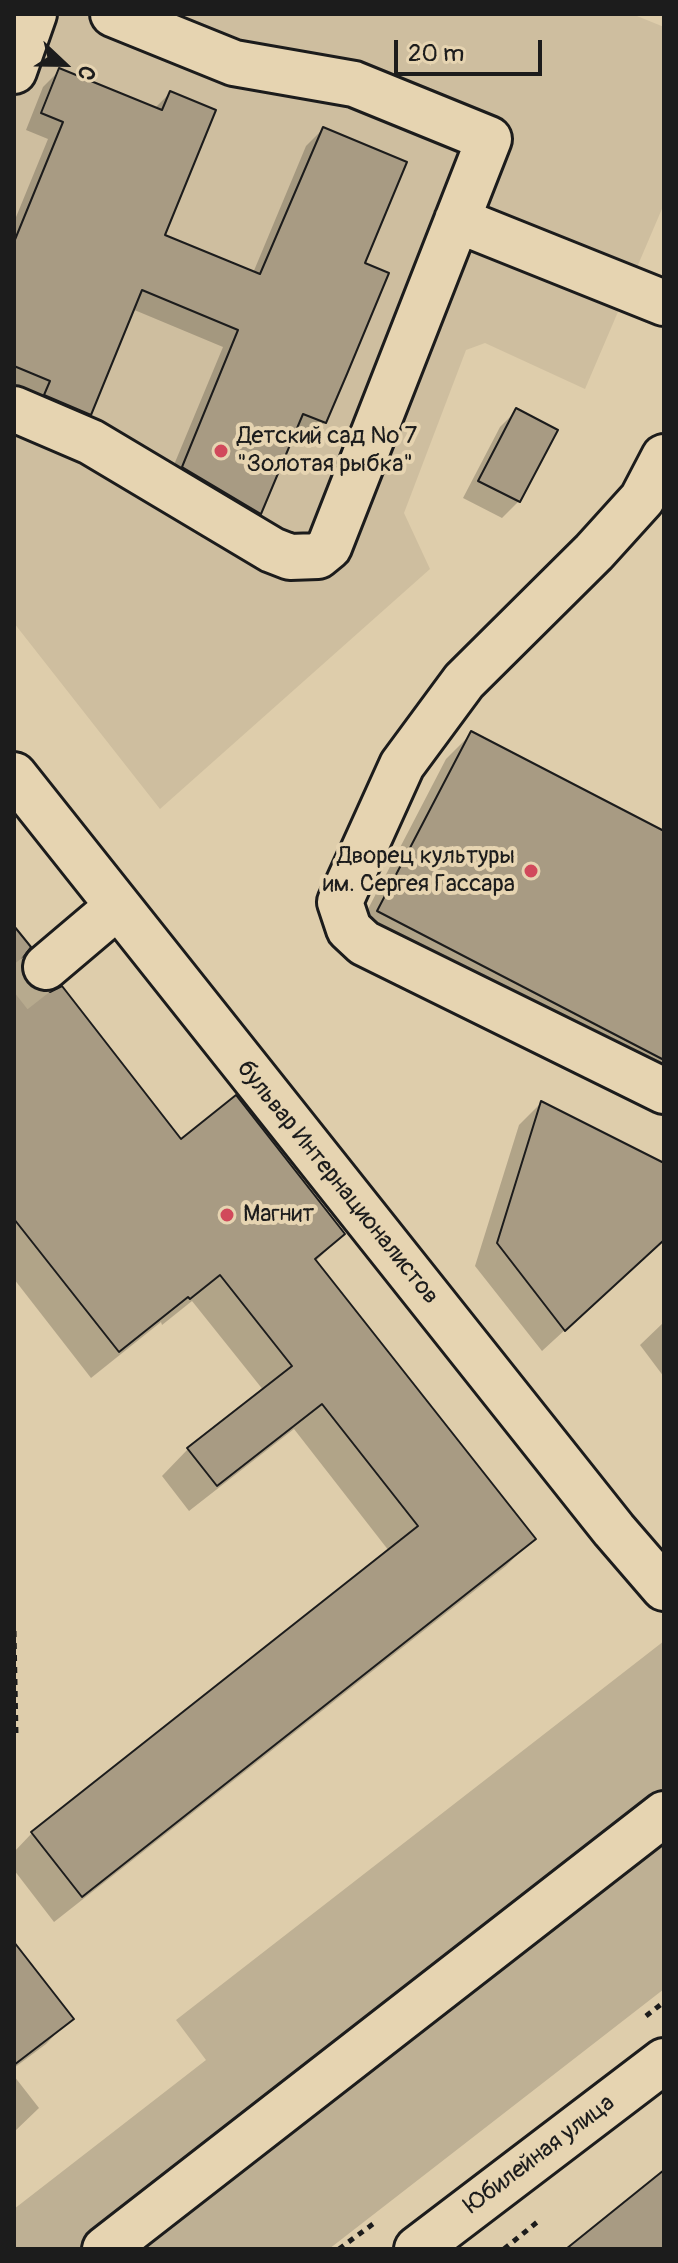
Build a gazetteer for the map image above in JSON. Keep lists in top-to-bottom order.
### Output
{
  "streets": {
    "street": ["бульвар Интернационалистов", "Юбилейная улица"]
  },
  "places": ["Детский сад № 7 \"Золотая рыбка\"", "Дворец культуры им. Сергея Гассара", "Магнит"],
  "scale_bar": "20 m",
  "north": "right"
}
